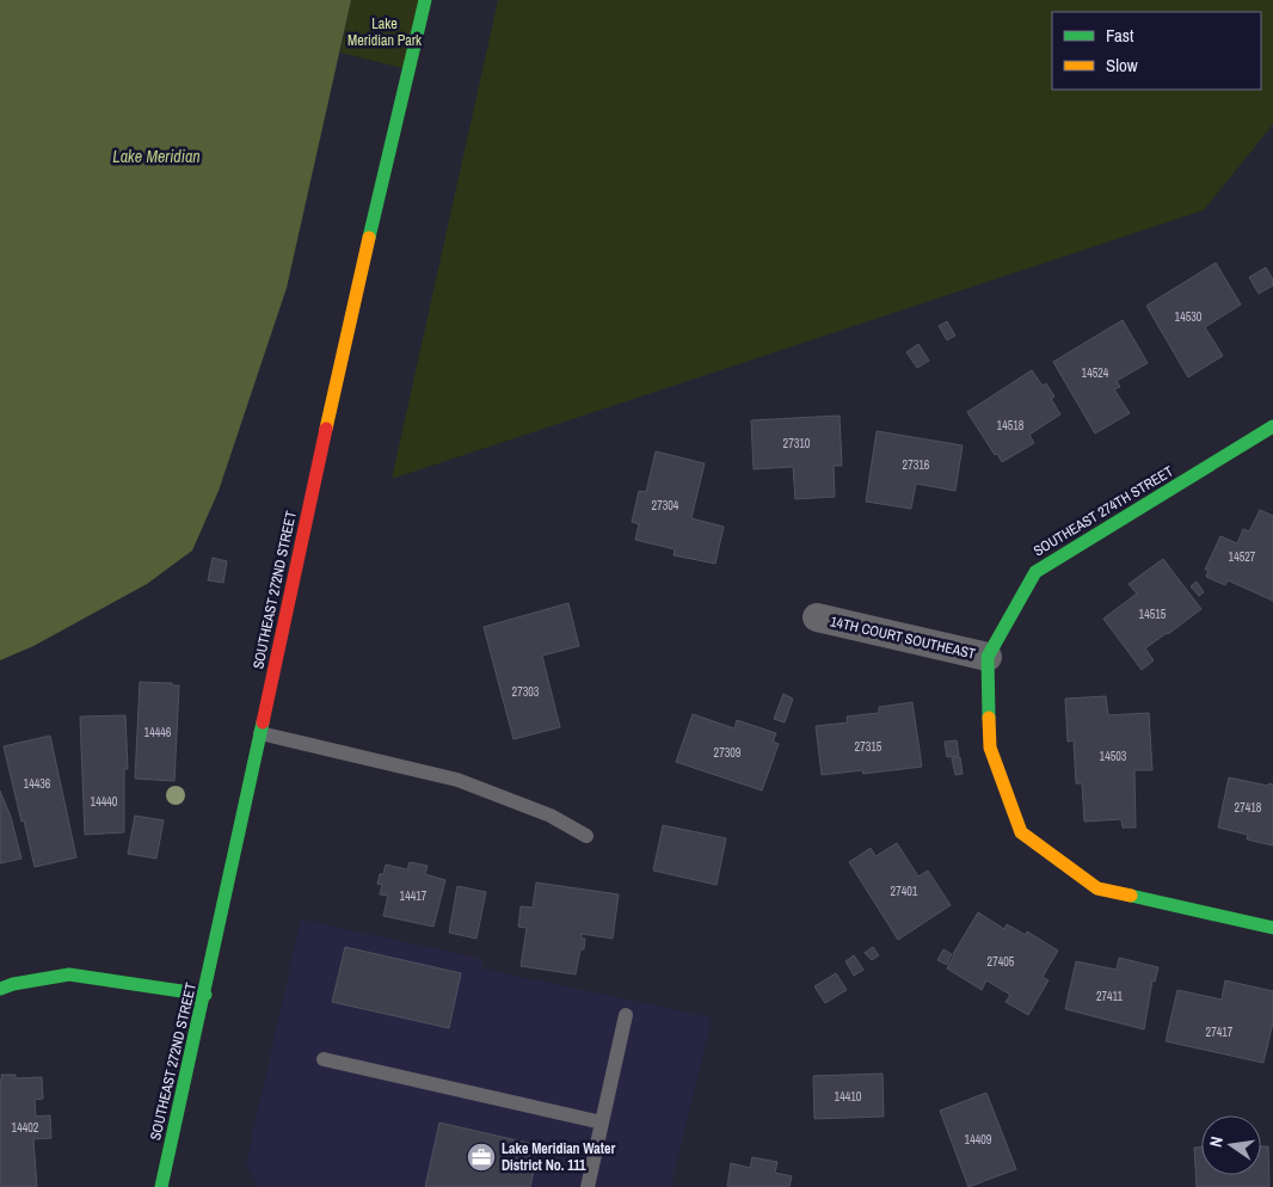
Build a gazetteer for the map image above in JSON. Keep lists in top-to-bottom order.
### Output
{
  "streets": {
    "main road": ["SOUTHEAST 274TH STREET", "SOUTHEAST 272ND STREET"],
    "street": ["14TH COURT SOUTHEAST"]
  },
  "crossings": [
    ["SOUTHEAST 274TH STREET", "14TH COURT SOUTHEAST"]
  ],
  "water": ["Lake Meridian"],
  "parks": ["Lake Meridian Park"],
  "places": {
    "office": ["Lake Meridian Water District No. 111"]
  },
  "house_numbers": [
    "14530",
    "14524",
    "14518",
    "27310",
    "27316",
    "27304",
    "14527",
    "14515",
    "27303",
    "14446",
    "27315",
    "27309",
    "14503",
    "14436",
    "14440",
    "27418",
    "27401",
    "14417",
    "27405",
    "27411",
    "27417",
    "14410",
    "14402",
    "14409"
  ],
  "legend": ["Fast", "Slow"],
  "north": "left"
}
